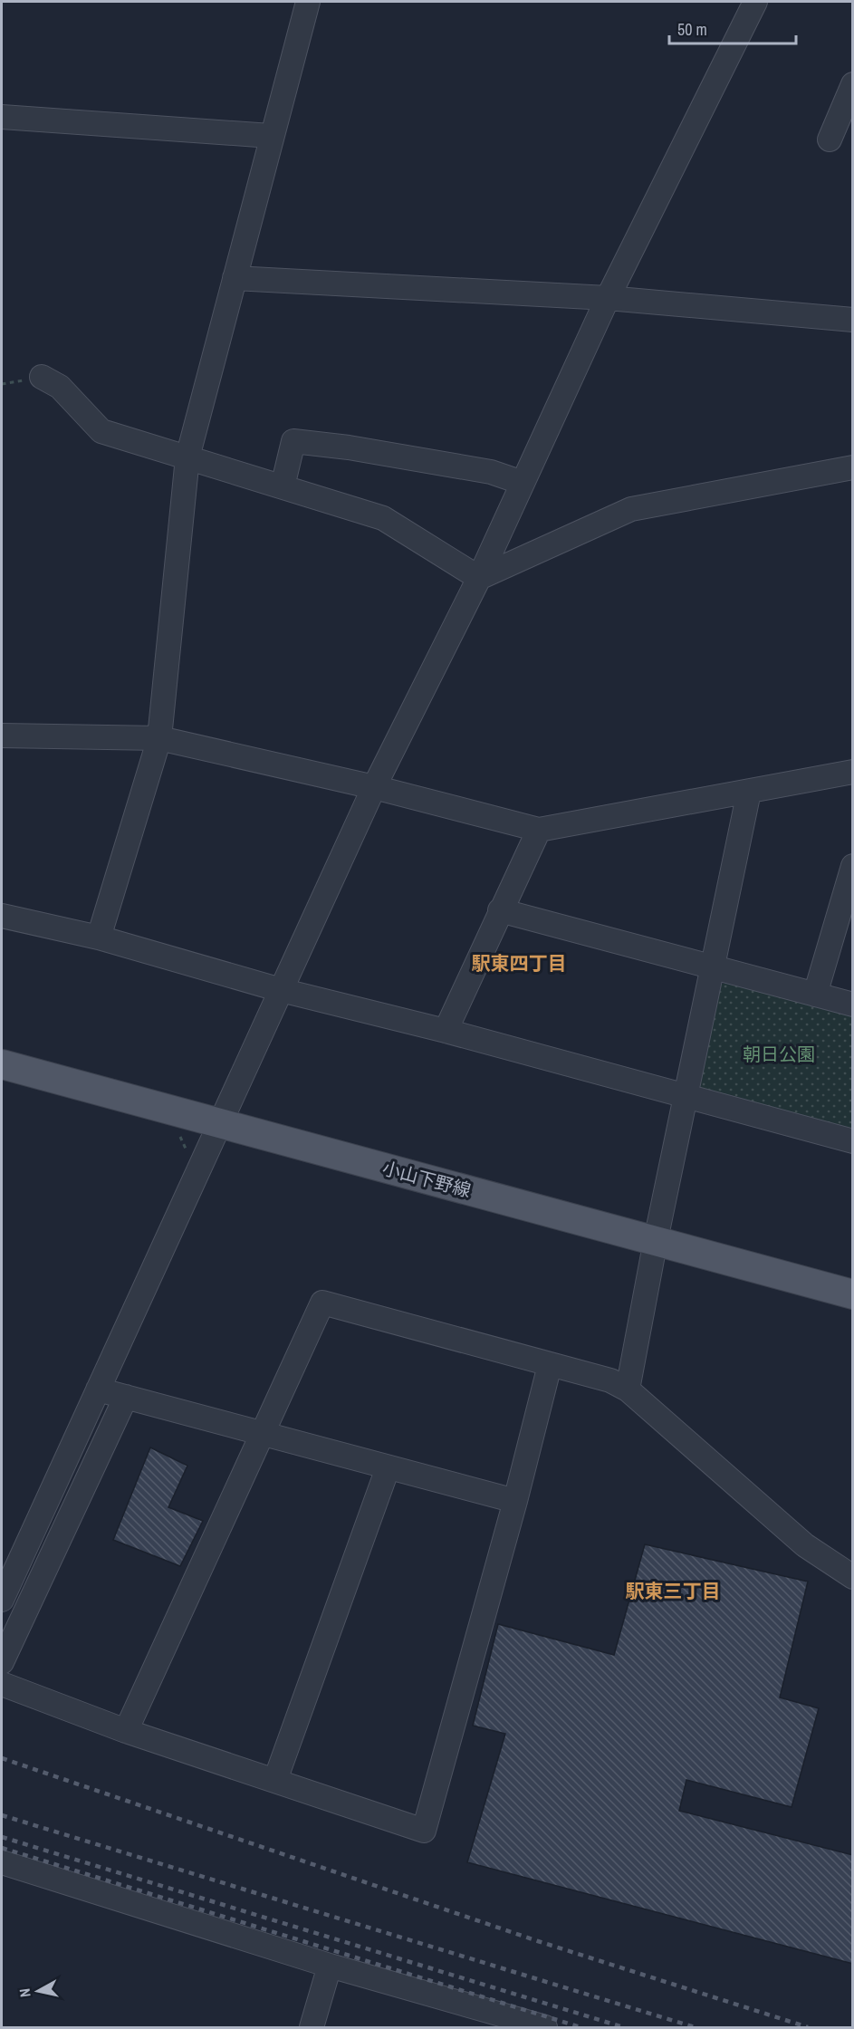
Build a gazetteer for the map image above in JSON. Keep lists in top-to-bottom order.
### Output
{
  "streets": {
    "main road": ["小山下野線"]
  },
  "districts": ["駅東四丁目", "駅東三丁目"],
  "parks": ["朝日公園"],
  "scale_bar": "50 m",
  "north": "left"
}
